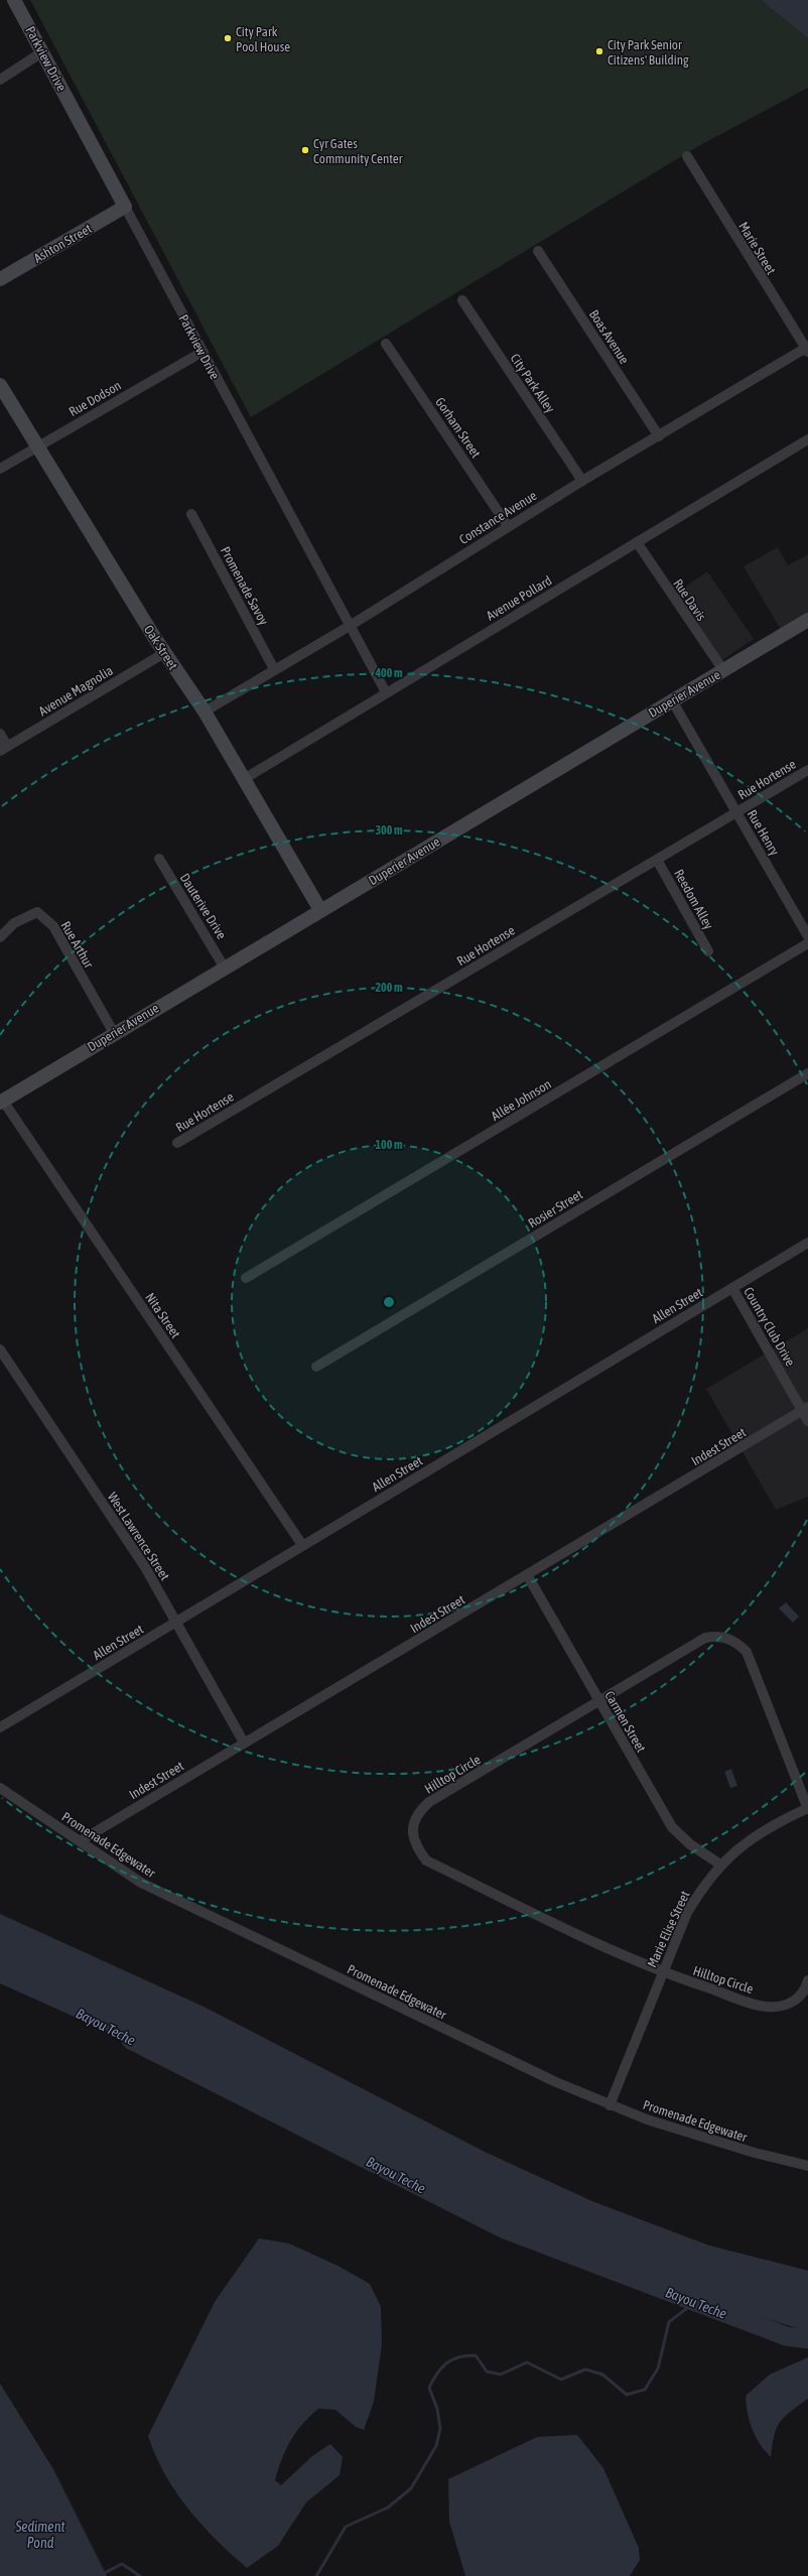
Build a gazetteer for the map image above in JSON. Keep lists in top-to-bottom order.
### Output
{
  "streets": {
    "main road": [
      "Parkview Drive",
      "Ashton Street",
      "Oak Street",
      "Duperier Avenue"
    ],
    "street": [
      "Marie Street",
      "Boas Avenue",
      "City Park Alley",
      "Rue Dodson",
      "Gorham Street",
      "Constance Avenue",
      "Promenade Savoy",
      "Avenue Pollard",
      "Rue Davis",
      "Avenue Magnolia",
      "Rue Hortense",
      "Rue Henry",
      "Reedom Alley",
      "Dauterive Drive",
      "Rue Arthur",
      "Allée Johnson",
      "Rosier Street",
      "Allen Street",
      "Nita Street",
      "Country Club Drive",
      "Indest Street",
      "West Lawrence Street",
      "Carmen Street",
      "Hilltop Circle",
      "Promenade Edgewater",
      "Marie Elise Street"
    ]
  },
  "crossings": [
    ["Parkview Drive", "Ashton Street"],
    ["Parkview Drive", "Rue Dodson"],
    ["Parkview Drive", "Constance Avenue"],
    ["Parkview Drive", "Avenue Pollard"],
    ["Marie Street", "Constance Avenue"],
    ["Boas Avenue", "Constance Avenue"],
    ["City Park Alley", "Constance Avenue"],
    ["Rue Dodson", "Oak Street"],
    ["Gorham Street", "Constance Avenue"],
    ["Constance Avenue", "Promenade Savoy"],
    ["Constance Avenue", "Oak Street"],
    ["Avenue Pollard", "Rue Davis"],
    ["Avenue Pollard", "Oak Street"],
    ["Rue Davis", "Duperier Avenue"],
    ["Oak Street", "Avenue Magnolia"],
    ["Oak Street", "Duperier Avenue"],
    ["Duperier Avenue", "Rue Henry"],
    ["Duperier Avenue", "Dauterive Drive"],
    ["Duperier Avenue", "Rue Arthur"],
    ["Duperier Avenue", "Nita Street"],
    ["Rue Hortense", "Rue Henry"],
    ["Rue Hortense", "Reedom Alley"],
    ["Allen Street", "Nita Street"],
    ["Allen Street", "Country Club Drive"],
    ["Allen Street", "West Lawrence Street"],
    ["Country Club Drive", "Indest Street"],
    ["Indest Street", "West Lawrence Street"],
    ["Indest Street", "Carmen Street"],
    ["Indest Street", "Promenade Edgewater"],
    ["Carmen Street", "Hilltop Circle"],
    ["Carmen Street", "Marie Elise Street"],
    ["Hilltop Circle", "Marie Elise Street"],
    ["Promenade Edgewater", "Marie Elise Street"]
  ],
  "water": ["Bayou Teche", "Sediment Pond"],
  "places": ["City Park Pool House", "City Park Senior Citizens' Building", "Cyr Gates Community Center"],
  "rings": [
    "400 m",
    "300 m",
    "200 m",
    "100 m"
  ]
}
